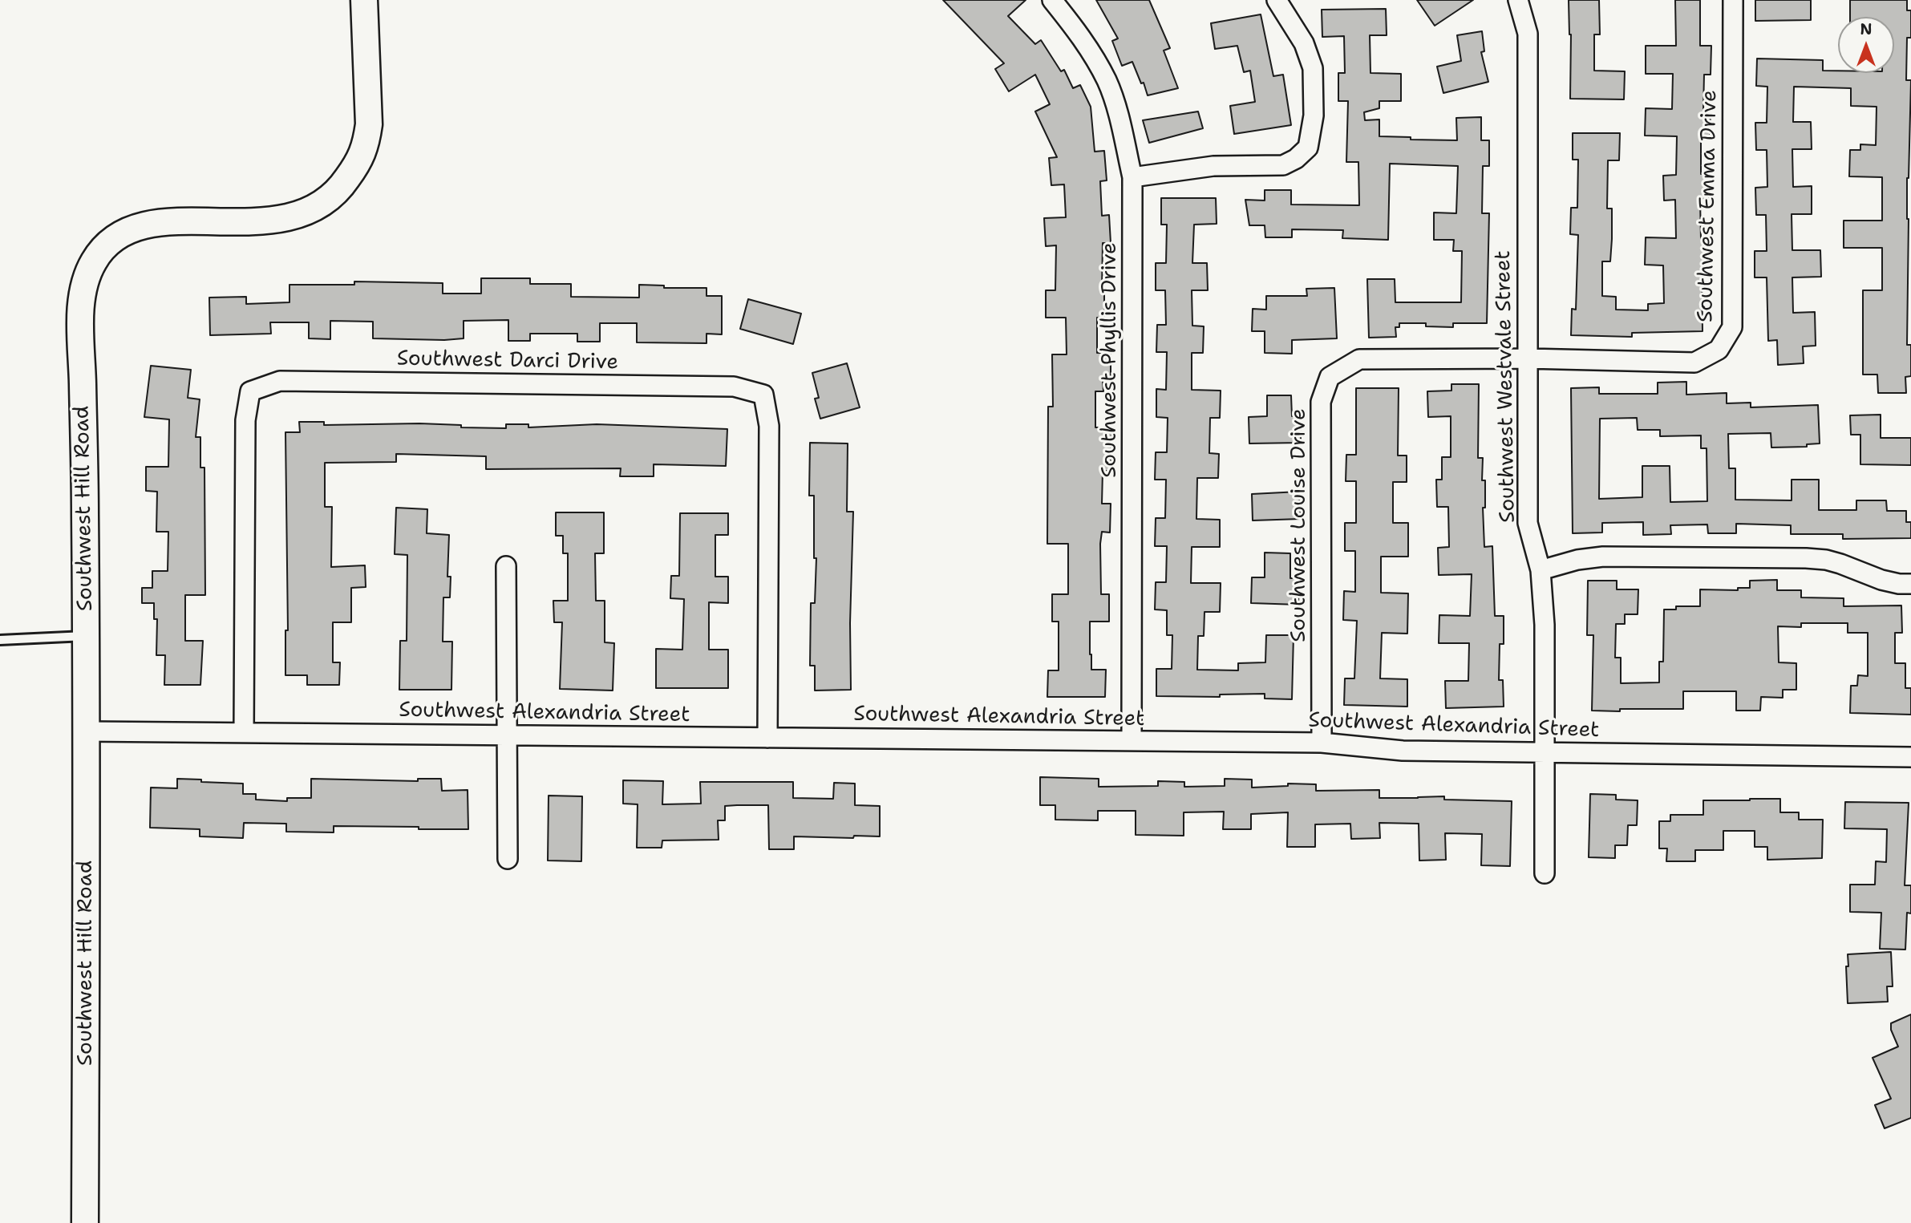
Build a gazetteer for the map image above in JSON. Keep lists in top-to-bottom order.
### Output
{
  "streets": {
    "street": [
      "Southwest Emma Drive",
      "Southwest Phyllis Drive",
      "Southwest Darci Drive",
      "Southwest Westvale Street",
      "Southwest Hill Road",
      "Southwest Louise Drive",
      "Southwest Alexandria Street"
    ]
  },
  "crossings": [
    ["Southwest Emma Drive", "Southwest Westvale Street"],
    ["Southwest Emma Drive", "Southwest Louise Drive"],
    ["Southwest Phyllis Drive", "Southwest Alexandria Street"],
    ["Southwest Darci Drive", "Southwest Alexandria Street"],
    ["Southwest Westvale Street", "Southwest Louise Drive"],
    ["Southwest Westvale Street", "Southwest Alexandria Street"],
    ["Southwest Hill Road", "Southwest Alexandria Street"],
    ["Southwest Louise Drive", "Southwest Alexandria Street"]
  ],
  "north": "top"
}
